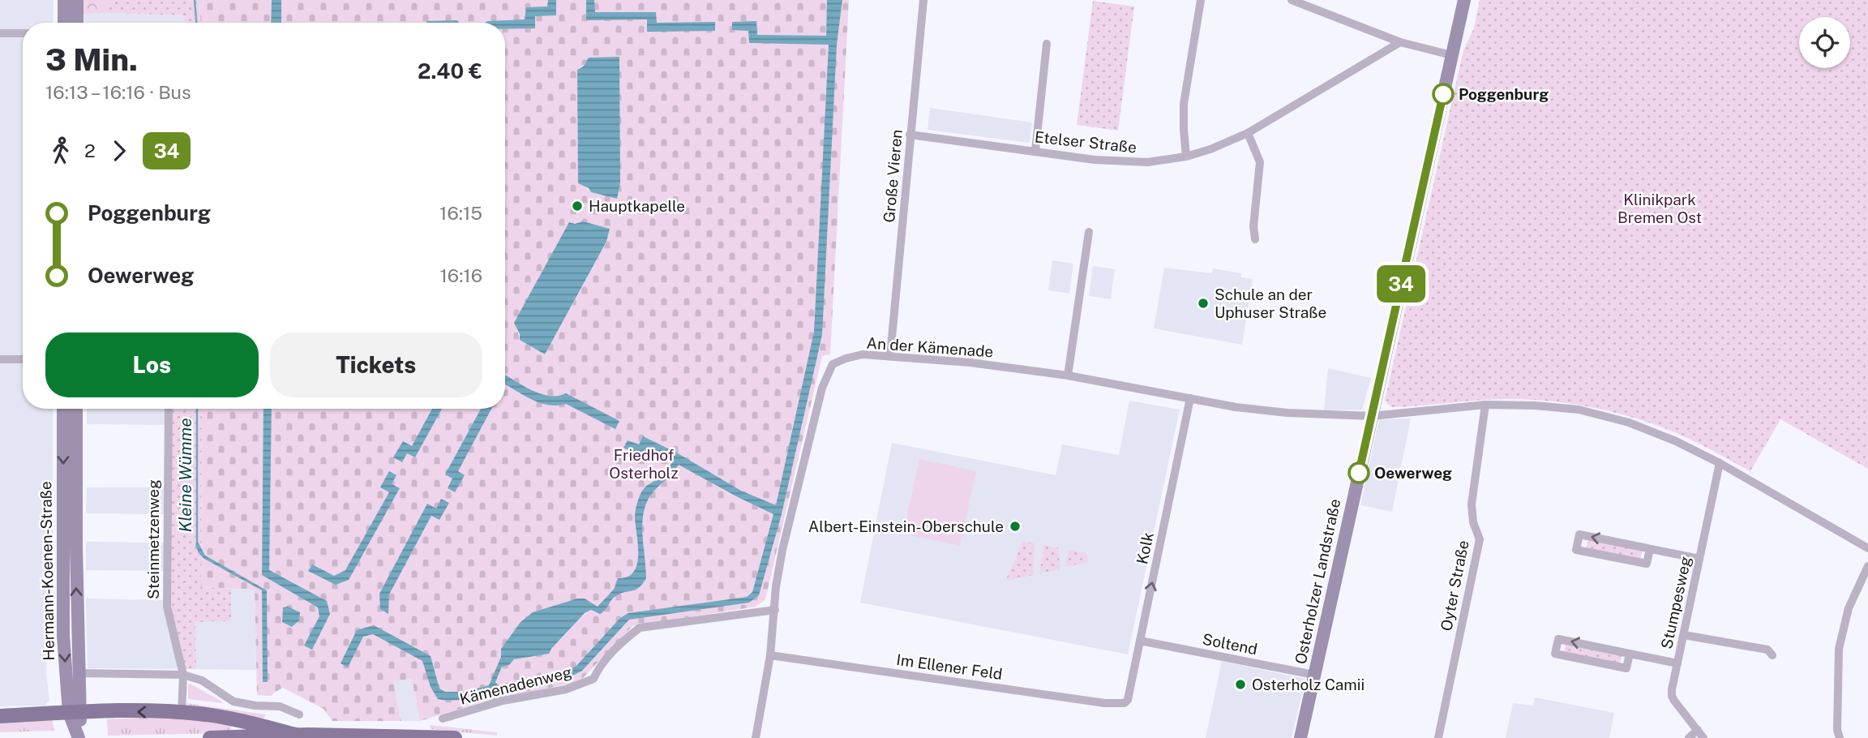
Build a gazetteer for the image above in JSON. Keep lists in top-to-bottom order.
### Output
{
  "streets": {
    "main road": ["Hermann-Koenen-Straße", "Osterholzer Landstraße"],
    "street": [
      "Etelser Straße",
      "Große Vieren",
      "An der Kämenade",
      "Steinmetzenweg",
      "Kolk",
      "Oyter Straße",
      "Stumpesweg",
      "Soltend",
      "Im Ellener Feld",
      "Kämenadenweg"
    ]
  },
  "crossings": [
    ["Etelser Straße", "Große Vieren"],
    ["Große Vieren", "An der Kämenade"],
    ["An der Kämenade", "Kolk"],
    ["An der Kämenade", "Osterholzer Landstraße"],
    ["An der Kämenade", "Im Ellener Feld"],
    ["An der Kämenade", "Kämenadenweg"],
    ["Kolk", "Soltend"],
    ["Kolk", "Im Ellener Feld"],
    ["Osterholzer Landstraße", "Soltend"]
  ],
  "one_way": ["Kolk"],
  "water": ["Kleine Wümme"],
  "parks": ["Klinikpark Bremen Ost", "Friedhof Osterholz"],
  "places": [
    "Poggenburg",
    "Hauptkapelle",
    "Schule an der Uphuser Straße",
    "Oewerweg",
    "Albert-Einstein-Oberschule",
    "Osterholz Camii"
  ],
  "lines": ["bus line 34"],
  "page": {
    "on_map": "34",
    "heading": ["3 Min.", "16:13 – 16:16 · Bus", "2.40 €"],
    "legs": ["2", "34"],
    "list": [
      {
        "name": "Poggenburg",
        "value": "16:15"
      },
      {
        "name": "Oewerweg",
        "value": "16:16"
      }
    ],
    "buttons": ["Los", "Tickets"]
  }
}
